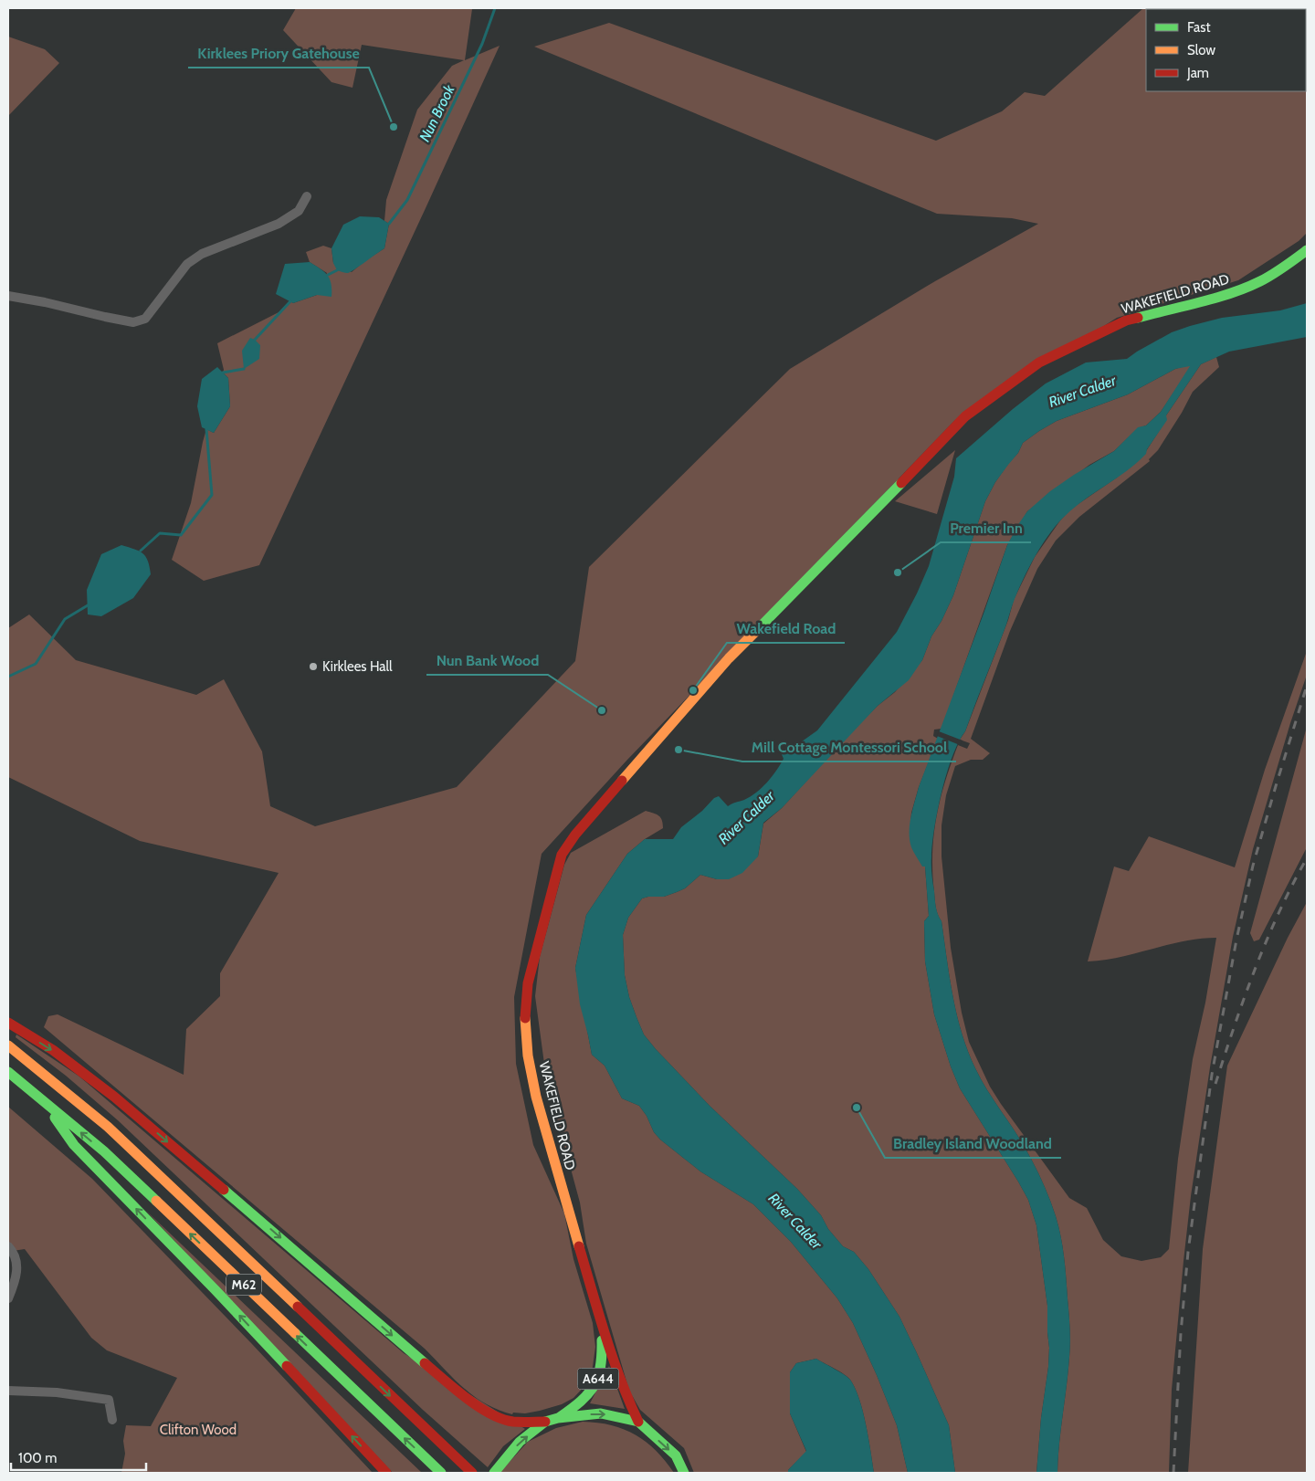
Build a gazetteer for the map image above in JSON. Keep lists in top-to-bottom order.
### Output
{
  "streets": {
    "highway": ["WAKEFIELD ROAD", "M62", "A644"]
  },
  "crossings": [
    ["WAKEFIELD ROAD", "A644"]
  ],
  "water": ["Nun Brook", "River Calder"],
  "parks": ["Clifton Wood"],
  "places": [
    "Kirklees Priory Gatehouse",
    "Premier Inn",
    "Kirklees Hall",
    "Wakefield Road",
    "Nun Bank Wood",
    "Mill Cottage Montessori School",
    "Bradley Island Woodland"
  ],
  "legend": ["Fast", "Slow", "Jam"],
  "scale_bar": "100 m"
}
